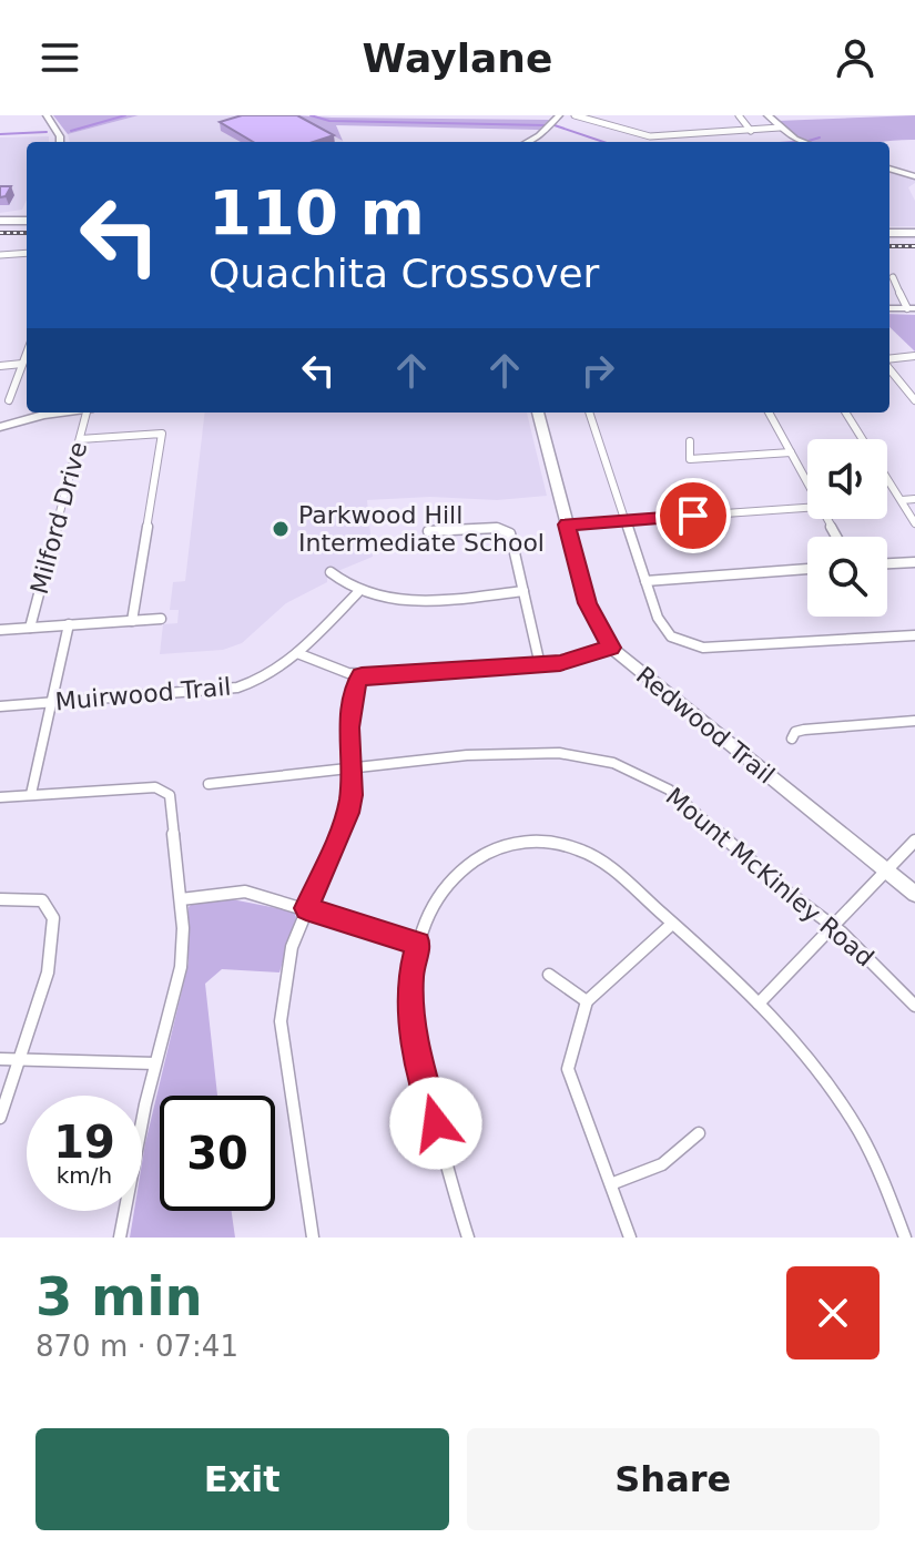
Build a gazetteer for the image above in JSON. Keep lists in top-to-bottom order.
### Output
{
  "streets": {
    "street": [
      "Milford Drive",
      "Muirwood Trail",
      "Redwood Trail",
      "Mount McKinley Road"
    ]
  },
  "places": ["Parkwood Hill Intermediate School"],
  "page": {
    "header": "Waylane",
    "turn": ["110 m", "Quachita Crossover"],
    "speed": "19 km/h",
    "limit": "30",
    "heading": ["3 min", "870 m · 07:41"],
    "buttons": ["Exit", "Share"]
  }
}
